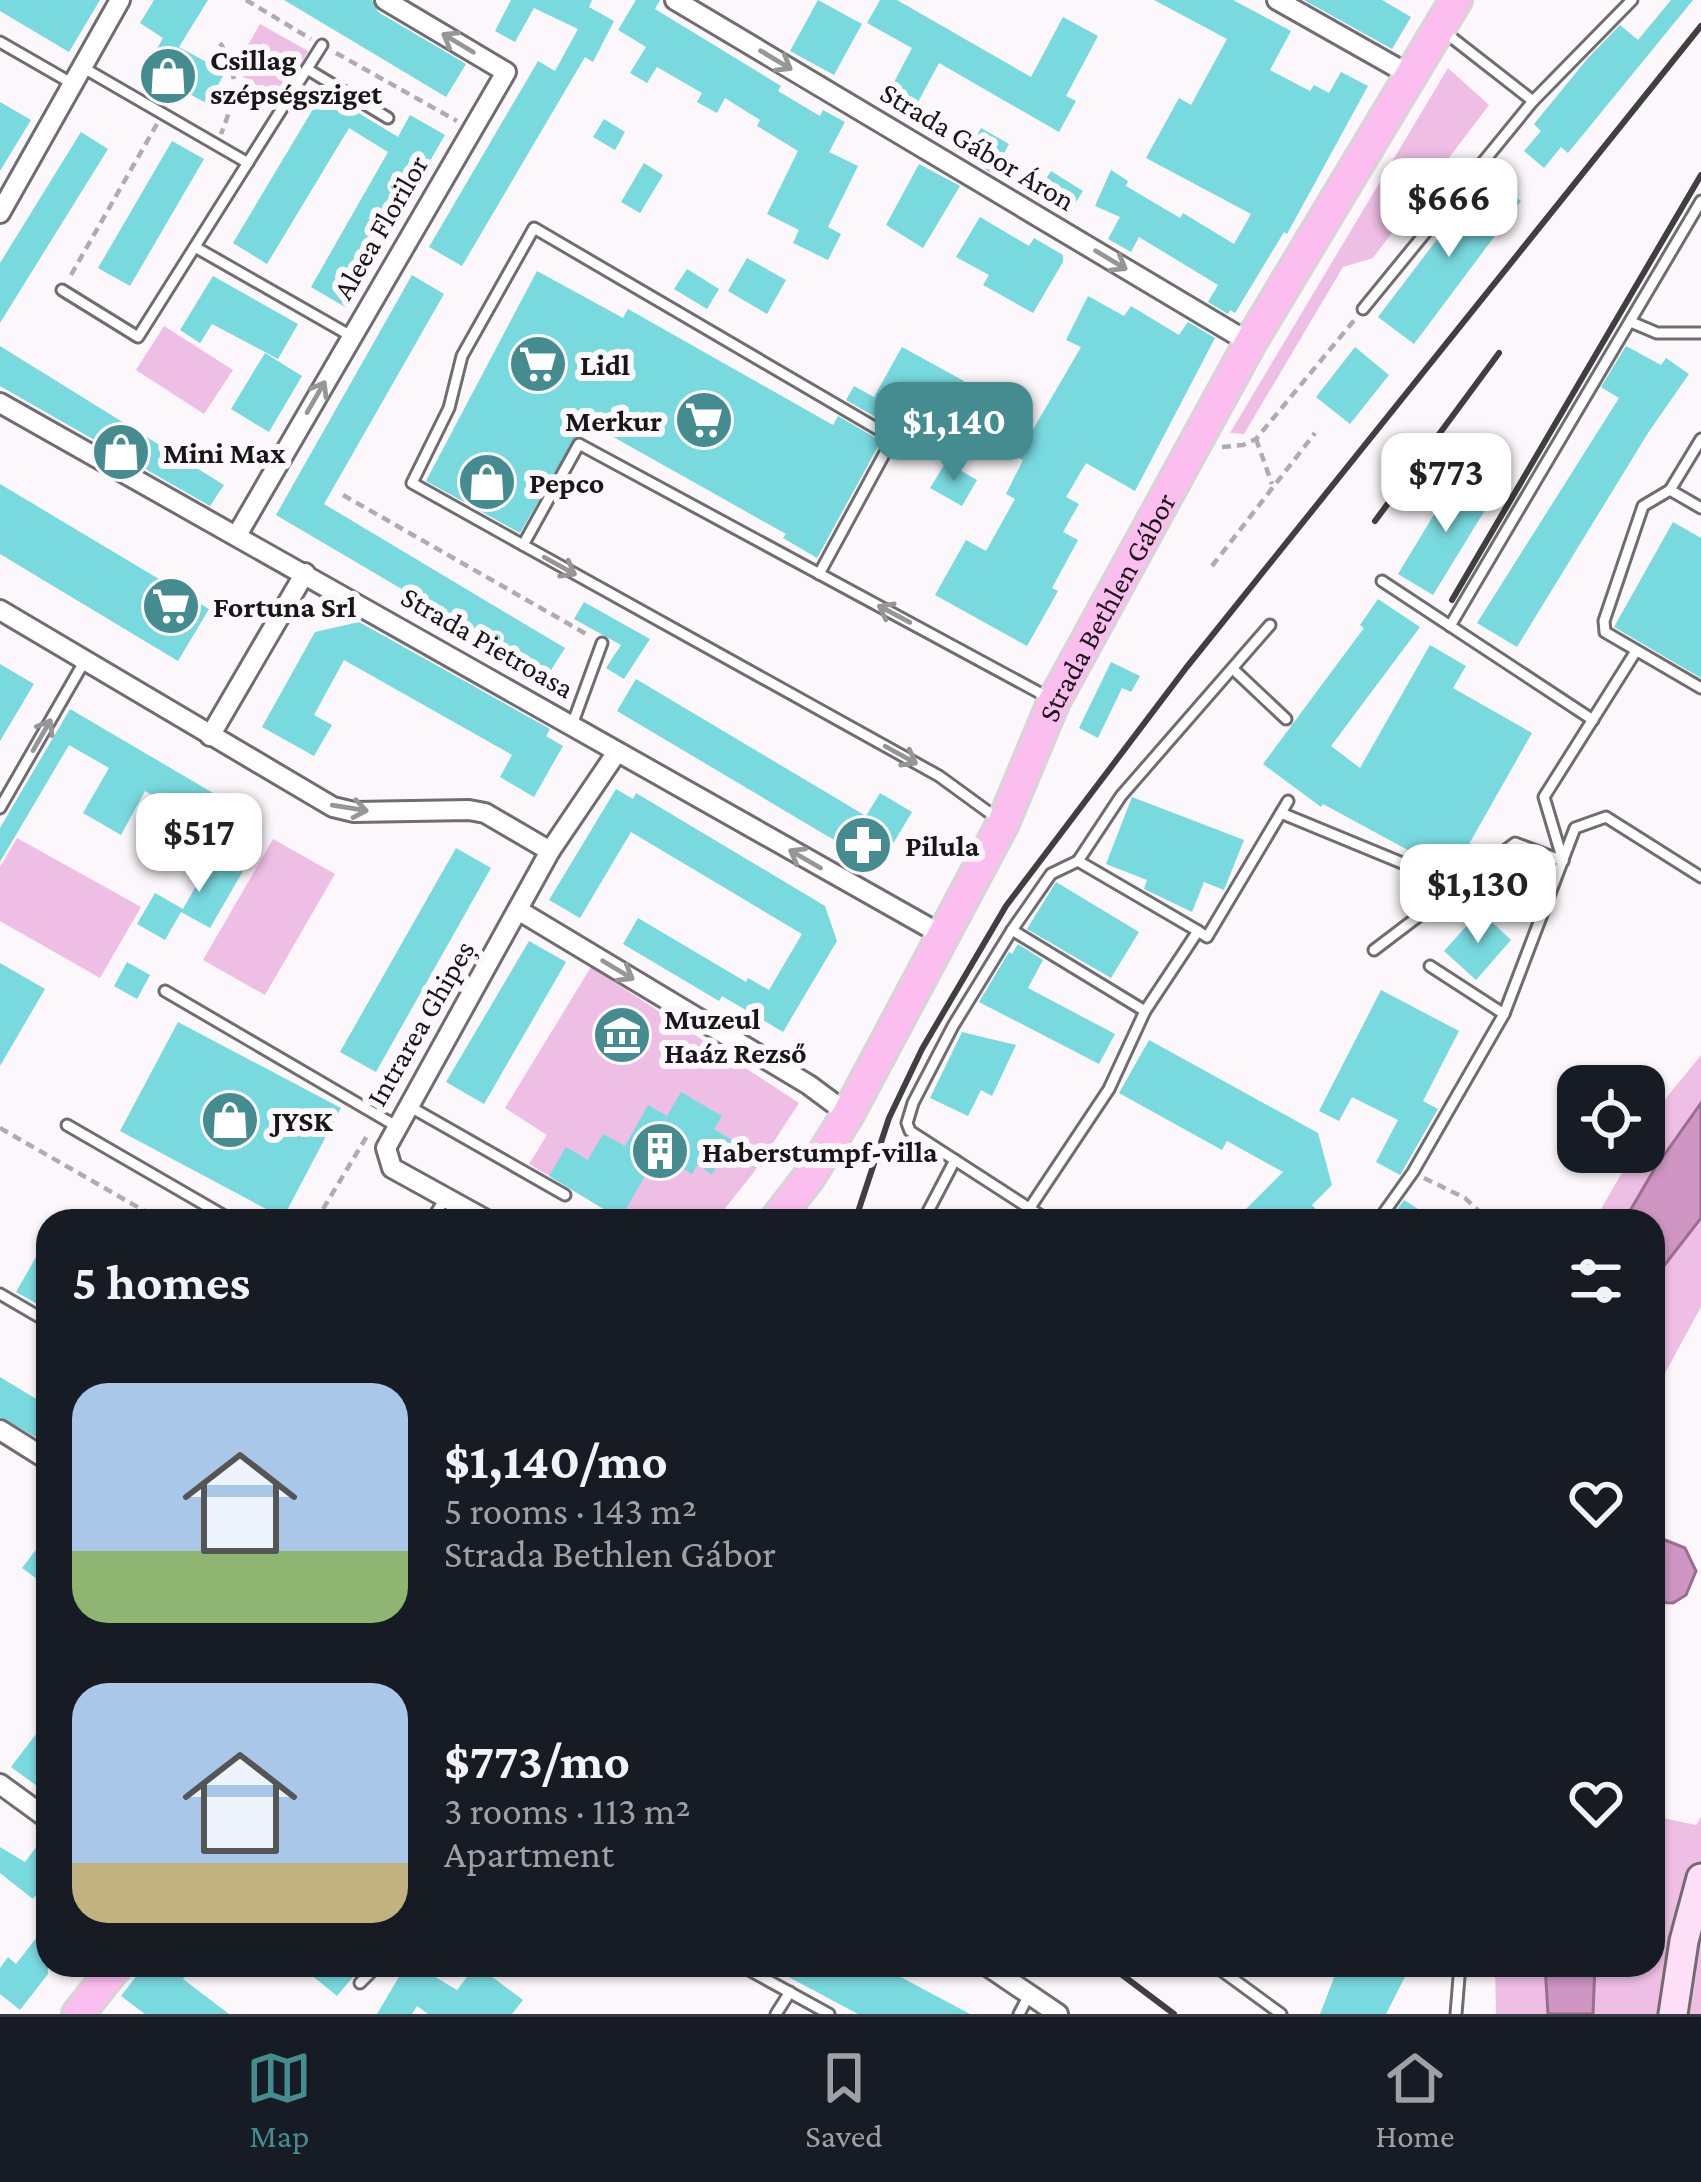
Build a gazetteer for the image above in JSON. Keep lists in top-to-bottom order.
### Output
{
  "streets": {
    "main road": ["Strada Bethlen Gábor"],
    "street": [
      "Strada Gábor Áron",
      "Aleea Florilor",
      "Strada Pietroasa",
      "Intrarea Ghipeș"
    ]
  },
  "crossings": [
    ["Strada Gábor Áron", "Strada Bethlen Gábor"],
    ["Aleea Florilor", "Strada Pietroasa"],
    ["Strada Bethlen Gábor", "Strada Pietroasa"],
    ["Strada Pietroasa", "Intrarea Ghipeș"]
  ],
  "one_way": ["Strada Gábor Áron"],
  "places": {
    "shop": [
      "Csillag szépségsziget",
      "Mini Max",
      "Pepco",
      "JYSK"
    ],
    "supermarket": ["Lidl", "Merkur", "Fortuna Srl"],
    "pharmacy": ["Pilula"],
    "museum": ["Muzeul Haáz Rezső"],
    "building": ["Haberstumpf-villa"]
  },
  "page": {
    "price": [
      "$666",
      "$1,140",
      "$773",
      "$517",
      "$1,130"
    ],
    "heading": "5 homes",
    "list": [
      {
        "name": "$1,140/mo",
        "note": "5 rooms · 143 m² · Strada Bethlen Gábor"
      },
      {
        "name": "$773/mo",
        "note": "3 rooms · 113 m² · Apartment"
      }
    ],
    "tabs": ["Map", "Saved", "Home"]
  }
}
